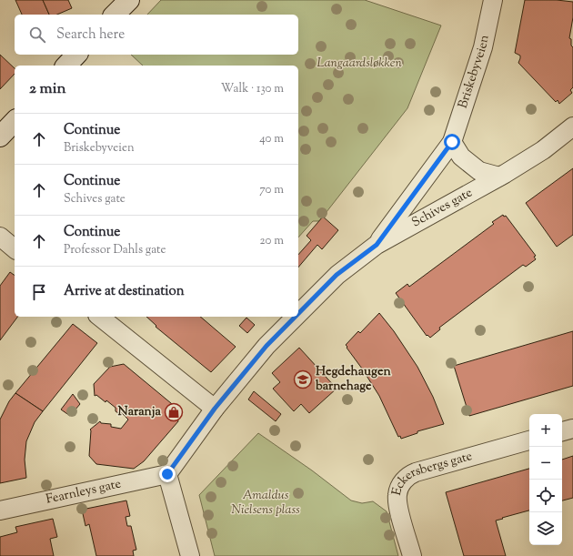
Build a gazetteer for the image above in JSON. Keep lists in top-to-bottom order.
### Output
{
  "streets": {
    "street": [
      "Briskebyveien",
      "Schives gate",
      "Eckersbergs gate",
      "Fearnleys gate"
    ]
  },
  "crossings": [
    ["Briskebyveien", "Schives gate"],
    ["Schives gate", "Fearnleys gate"]
  ],
  "parks": ["Langaardsløkken", "Amaldus Nielsens plass"],
  "places": {
    "school or university": ["Hegdehaugen barnehage"],
    "shop": ["Naranja"]
  },
  "page": {
    "search": "Search here",
    "heading": ["2 min", "Walk · 130 m"],
    "list": [
      ["Continue", "Briskebyveien", "40 m"],
      ["Continue", "Schives gate", "70 m"],
      ["Continue", "Professor Dahls gate", "20 m"],
      "Arrive at destination"
    ],
    "map_buttons": ["+", "−"]
  }
}
